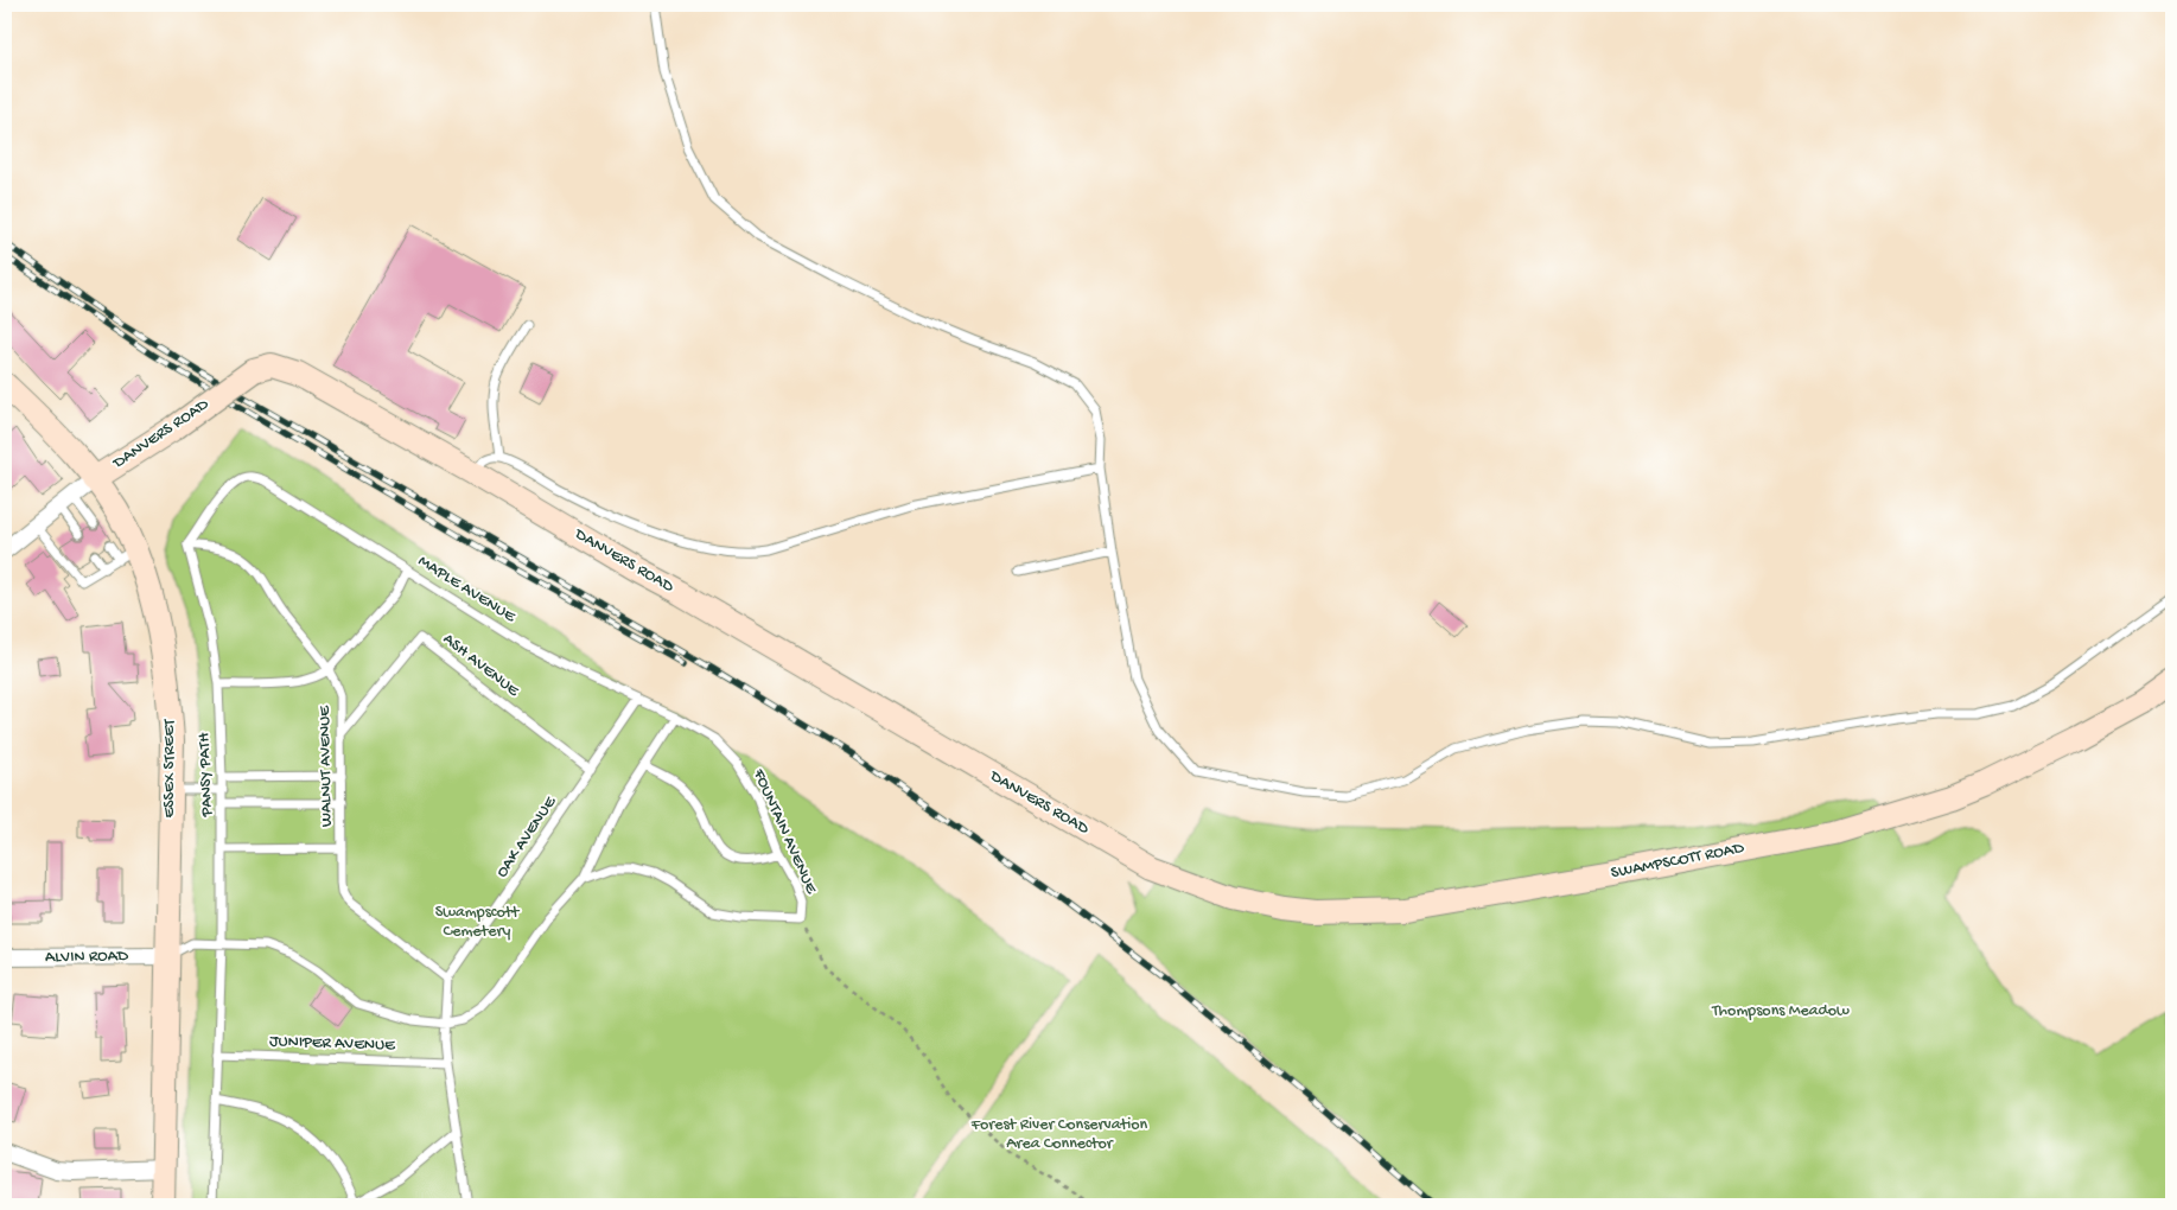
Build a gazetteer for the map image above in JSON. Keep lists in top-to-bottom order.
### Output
{
  "streets": {
    "street": [
      "DANVERS ROAD",
      "ESSEX STREET",
      "SWAMPSCOTT ROAD",
      "ALVIN ROAD"
    ],
    "lane": [
      "MAPLE AVENUE",
      "ASH AVENUE",
      "WALNUT AVENUE",
      "PANSY PATH",
      "FOUNTAIN AVENUE",
      "OAK AVENUE",
      "JUNIPER AVENUE"
    ]
  },
  "crossings": [
    ["DANVERS ROAD", "ESSEX STREET"],
    ["DANVERS ROAD", "SWAMPSCOTT ROAD"],
    ["MAPLE AVENUE", "WALNUT AVENUE"],
    ["MAPLE AVENUE", "PANSY PATH"],
    ["MAPLE AVENUE", "FOUNTAIN AVENUE"],
    ["MAPLE AVENUE", "OAK AVENUE"],
    ["ASH AVENUE", "WALNUT AVENUE"],
    ["ASH AVENUE", "OAK AVENUE"],
    ["WALNUT AVENUE", "PANSY PATH"],
    ["WALNUT AVENUE", "OAK AVENUE"],
    ["ESSEX STREET", "ALVIN ROAD"],
    ["PANSY PATH", "JUNIPER AVENUE"]
  ],
  "parks": ["Swampscott Cemetery", "Thompsons Meadow", "Forest River Conservation Area Connector"]
}
